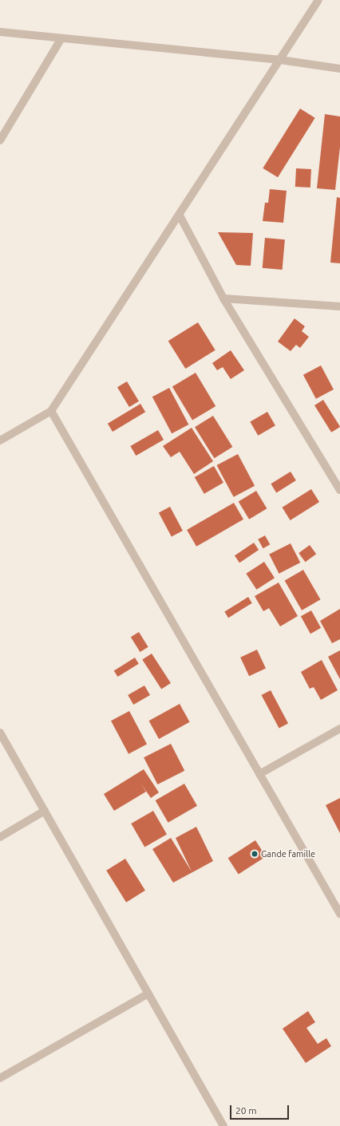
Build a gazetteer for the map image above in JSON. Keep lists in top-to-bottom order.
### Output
{
  "places": ["Gande famille"],
  "scale_bar": "20 m"
}
